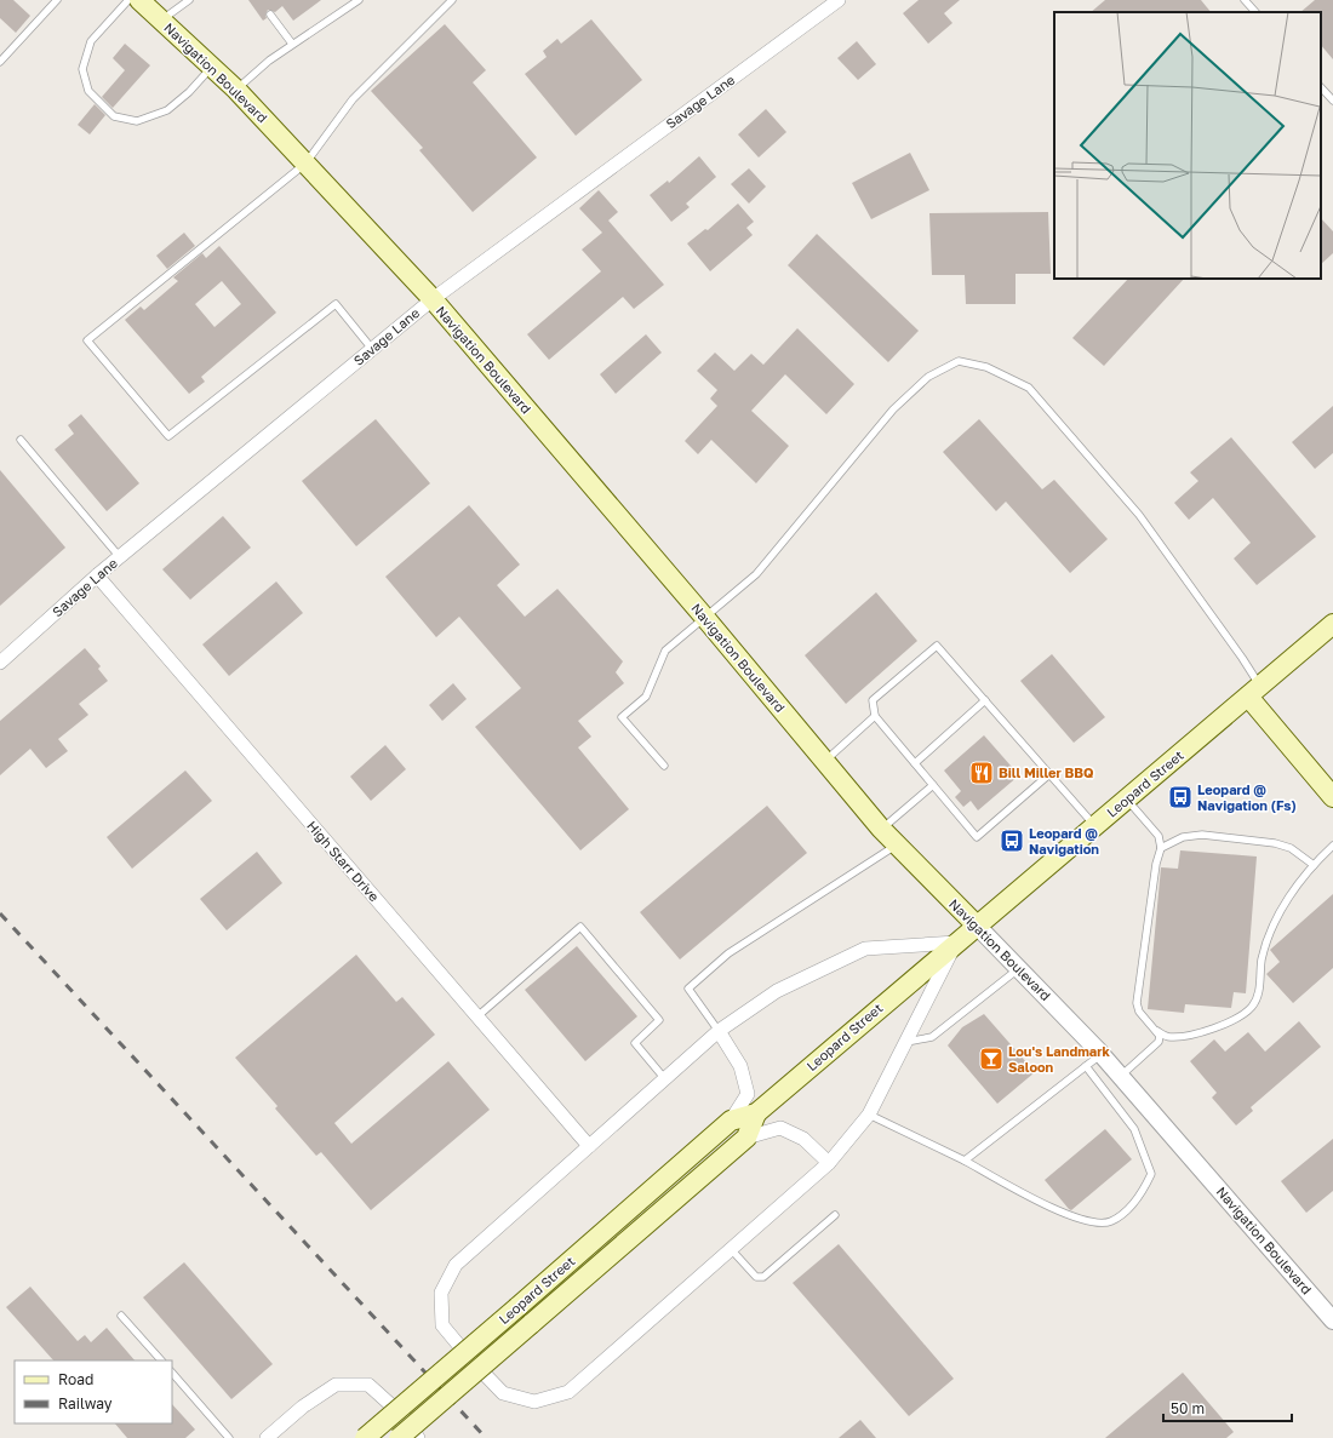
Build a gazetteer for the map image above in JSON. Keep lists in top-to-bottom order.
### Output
{
  "streets": {
    "main road": ["Navigation Boulevard", "Leopard Street"],
    "street": ["Savage Lane", "High Starr Drive"]
  },
  "crossings": [
    ["Navigation Boulevard", "Savage Lane"],
    ["Navigation Boulevard", "Leopard Street"],
    ["Savage Lane", "High Starr Drive"]
  ],
  "places": {
    "restaurant": ["Bill Miller BBQ"],
    "bus stop": ["Leopard @ Navigation (Fs)", "Leopard @ Navigation"],
    "bar": ["Lou's Landmark Saloon"]
  },
  "legend": ["Road", "Railway"],
  "scale_bar": "50 m"
}
